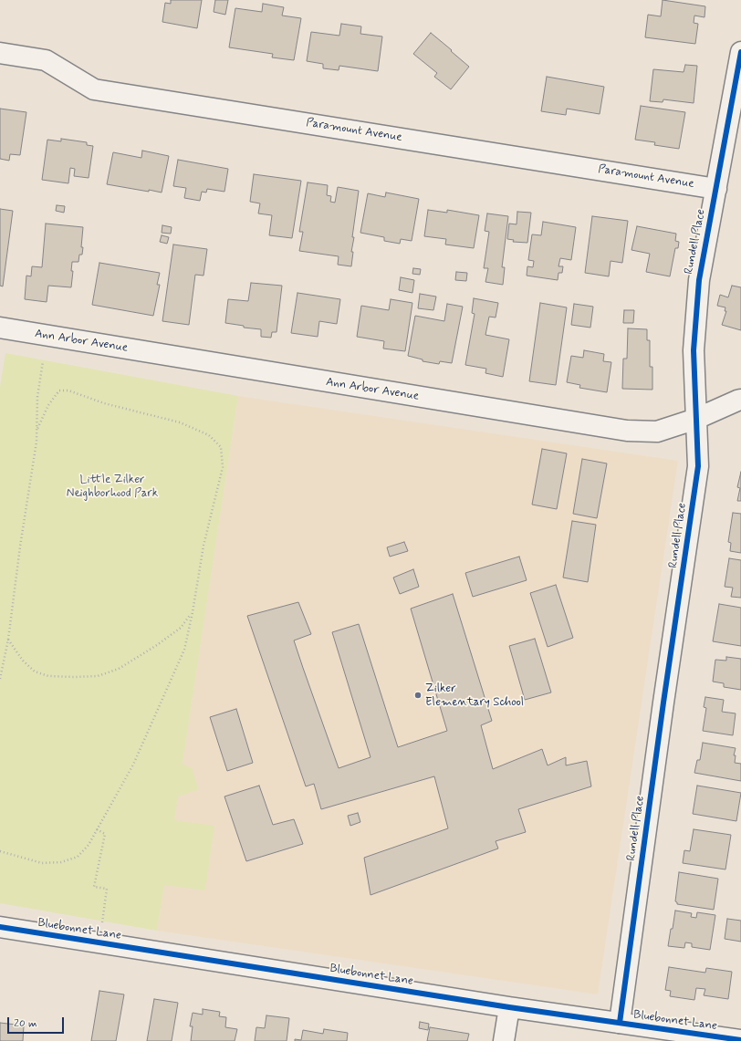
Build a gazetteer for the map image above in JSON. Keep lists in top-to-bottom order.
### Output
{
  "streets": {
    "street": [
      "Paramount Avenue",
      "Rundell Place",
      "Ann Arbor Avenue",
      "Bluebonnet Lane"
    ]
  },
  "crossings": [
    ["Paramount Avenue", "Rundell Place"],
    ["Rundell Place", "Ann Arbor Avenue"],
    ["Rundell Place", "Bluebonnet Lane"]
  ],
  "parks": ["Little Zilker Neighborhood Park"],
  "places": ["Zilker Elementary School"],
  "scale_bar": "20 m"
}
